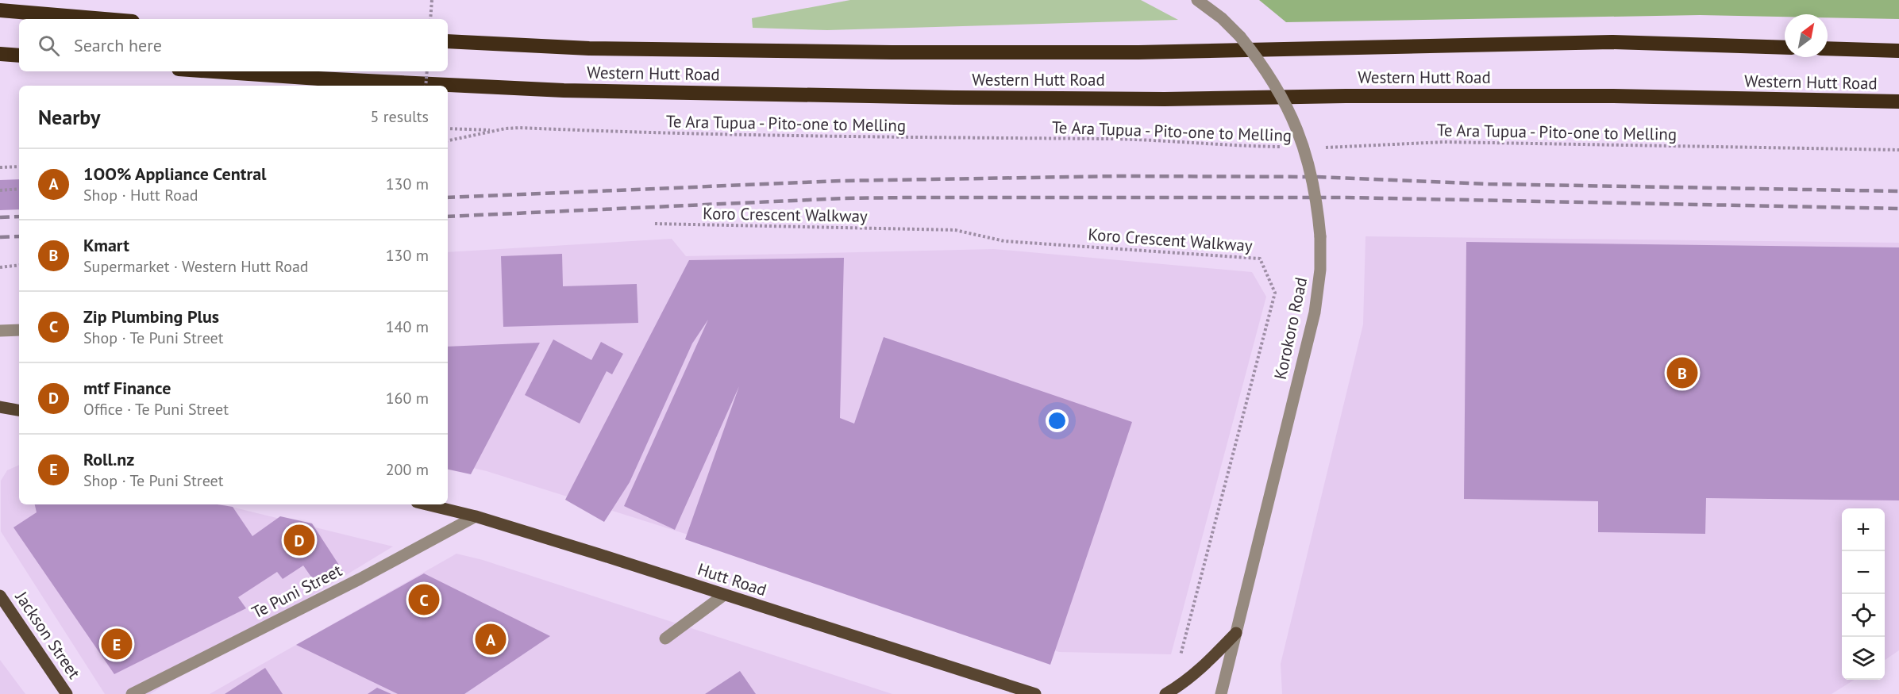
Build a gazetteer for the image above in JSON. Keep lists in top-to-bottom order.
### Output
{
  "streets": {
    "highway": ["Western Hutt Road"],
    "main road": ["Hutt Road", "Jackson Street"],
    "street": ["Korokoro Road", "Te Puni Street"],
    "path": ["Te Ara Tupua - Pito-one to Melling", "Koro Crescent Walkway"]
  },
  "crossings": [
    ["Hutt Road", "Te Puni Street"]
  ],
  "north": "top right",
  "page": {
    "search": "Search here",
    "heading": ["Nearby", "5 results"],
    "list": [
      {
        "mark": "A",
        "name": "1OO% Appliance Central",
        "note": "Shop · Hutt Road",
        "value": "130 m"
      },
      {
        "mark": "B",
        "name": "Kmart",
        "note": "Supermarket · Western Hutt Road",
        "value": "130 m"
      },
      {
        "mark": "C",
        "name": "Zip Plumbing Plus",
        "note": "Shop · Te Puni Street",
        "value": "140 m"
      },
      {
        "mark": "D",
        "name": "mtf Finance",
        "note": "Office · Te Puni Street",
        "value": "160 m"
      },
      {
        "mark": "E",
        "name": "Roll.nz",
        "note": "Shop · Te Puni Street",
        "value": "200 m"
      }
    ],
    "pins": [
      "B",
      "D",
      "C",
      "A",
      "E"
    ],
    "map_buttons": ["+", "−"]
  }
}
